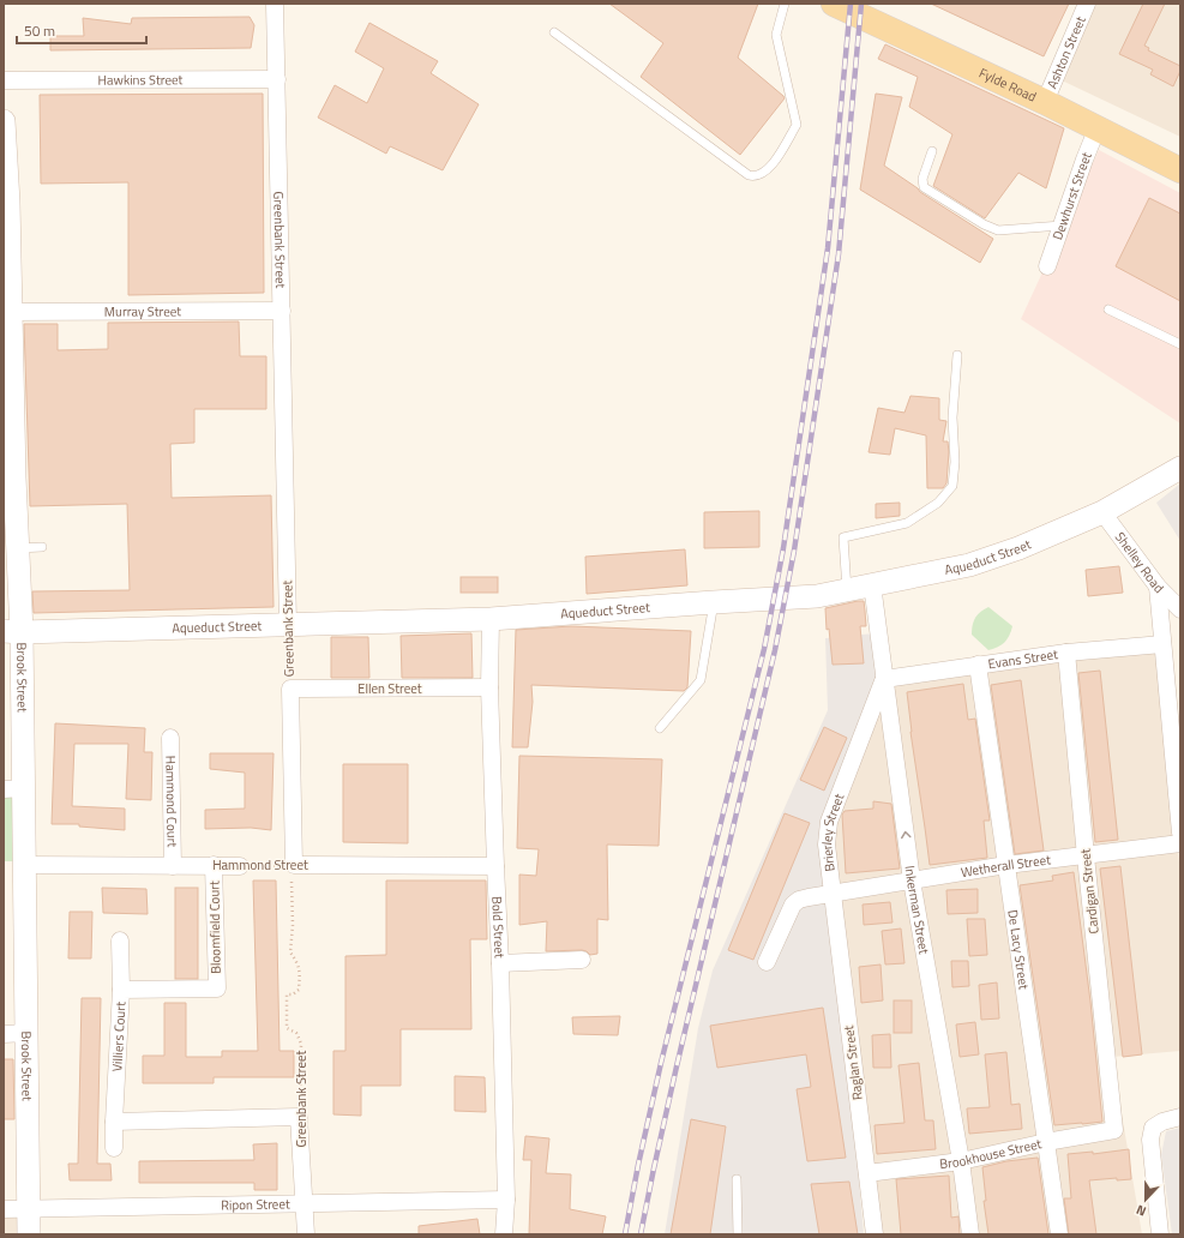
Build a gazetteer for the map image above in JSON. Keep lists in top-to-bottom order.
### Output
{
  "streets": {
    "main road": ["Fylde Road"],
    "street": [
      "Ashton Street",
      "Hawkins Street",
      "Dewhurst Street",
      "Greenbank Street",
      "Murray Street",
      "Aqueduct Street",
      "Shelley Road",
      "Evans Street",
      "Brook Street",
      "Ellen Street",
      "Hammond Court",
      "Brierley Street",
      "Hammond Street",
      "Wetherall Street",
      "Cardigan Street",
      "Inkerman Street",
      "Bloomfield Court",
      "Bold Street",
      "De Lacy Street",
      "Villiers Court",
      "Raglan Street",
      "Brookhouse Street",
      "Ripon Street"
    ]
  },
  "crossings": [
    ["Ashton Street", "Fylde Road"],
    ["Hawkins Street", "Greenbank Street"],
    ["Fylde Road", "Dewhurst Street"],
    ["Greenbank Street", "Murray Street"],
    ["Greenbank Street", "Aqueduct Street"],
    ["Greenbank Street", "Ellen Street"],
    ["Greenbank Street", "Hammond Street"],
    ["Greenbank Street", "Ripon Street"],
    ["Murray Street", "Brook Street"],
    ["Aqueduct Street", "Shelley Road"],
    ["Aqueduct Street", "Brook Street"],
    ["Aqueduct Street", "Inkerman Street"],
    ["Aqueduct Street", "Bold Street"],
    ["Evans Street", "Brierley Street"],
    ["Evans Street", "Cardigan Street"],
    ["Evans Street", "Inkerman Street"],
    ["Evans Street", "De Lacy Street"],
    ["Brook Street", "Hammond Street"],
    ["Brook Street", "Ripon Street"],
    ["Ellen Street", "Bold Street"],
    ["Hammond Court", "Hammond Street"],
    ["Brierley Street", "Wetherall Street"],
    ["Brierley Street", "Inkerman Street"],
    ["Brierley Street", "Raglan Street"],
    ["Hammond Street", "Bloomfield Court"],
    ["Hammond Street", "Bold Street"],
    ["Wetherall Street", "Cardigan Street"],
    ["Wetherall Street", "Inkerman Street"],
    ["Wetherall Street", "De Lacy Street"],
    ["Wetherall Street", "Raglan Street"],
    ["Cardigan Street", "Brookhouse Street"],
    ["Inkerman Street", "Brookhouse Street"],
    ["Bloomfield Court", "Villiers Court"],
    ["Bold Street", "Ripon Street"],
    ["De Lacy Street", "Brookhouse Street"],
    ["Raglan Street", "Brookhouse Street"]
  ],
  "scale_bar": "50 m",
  "north": "bottom"
}
